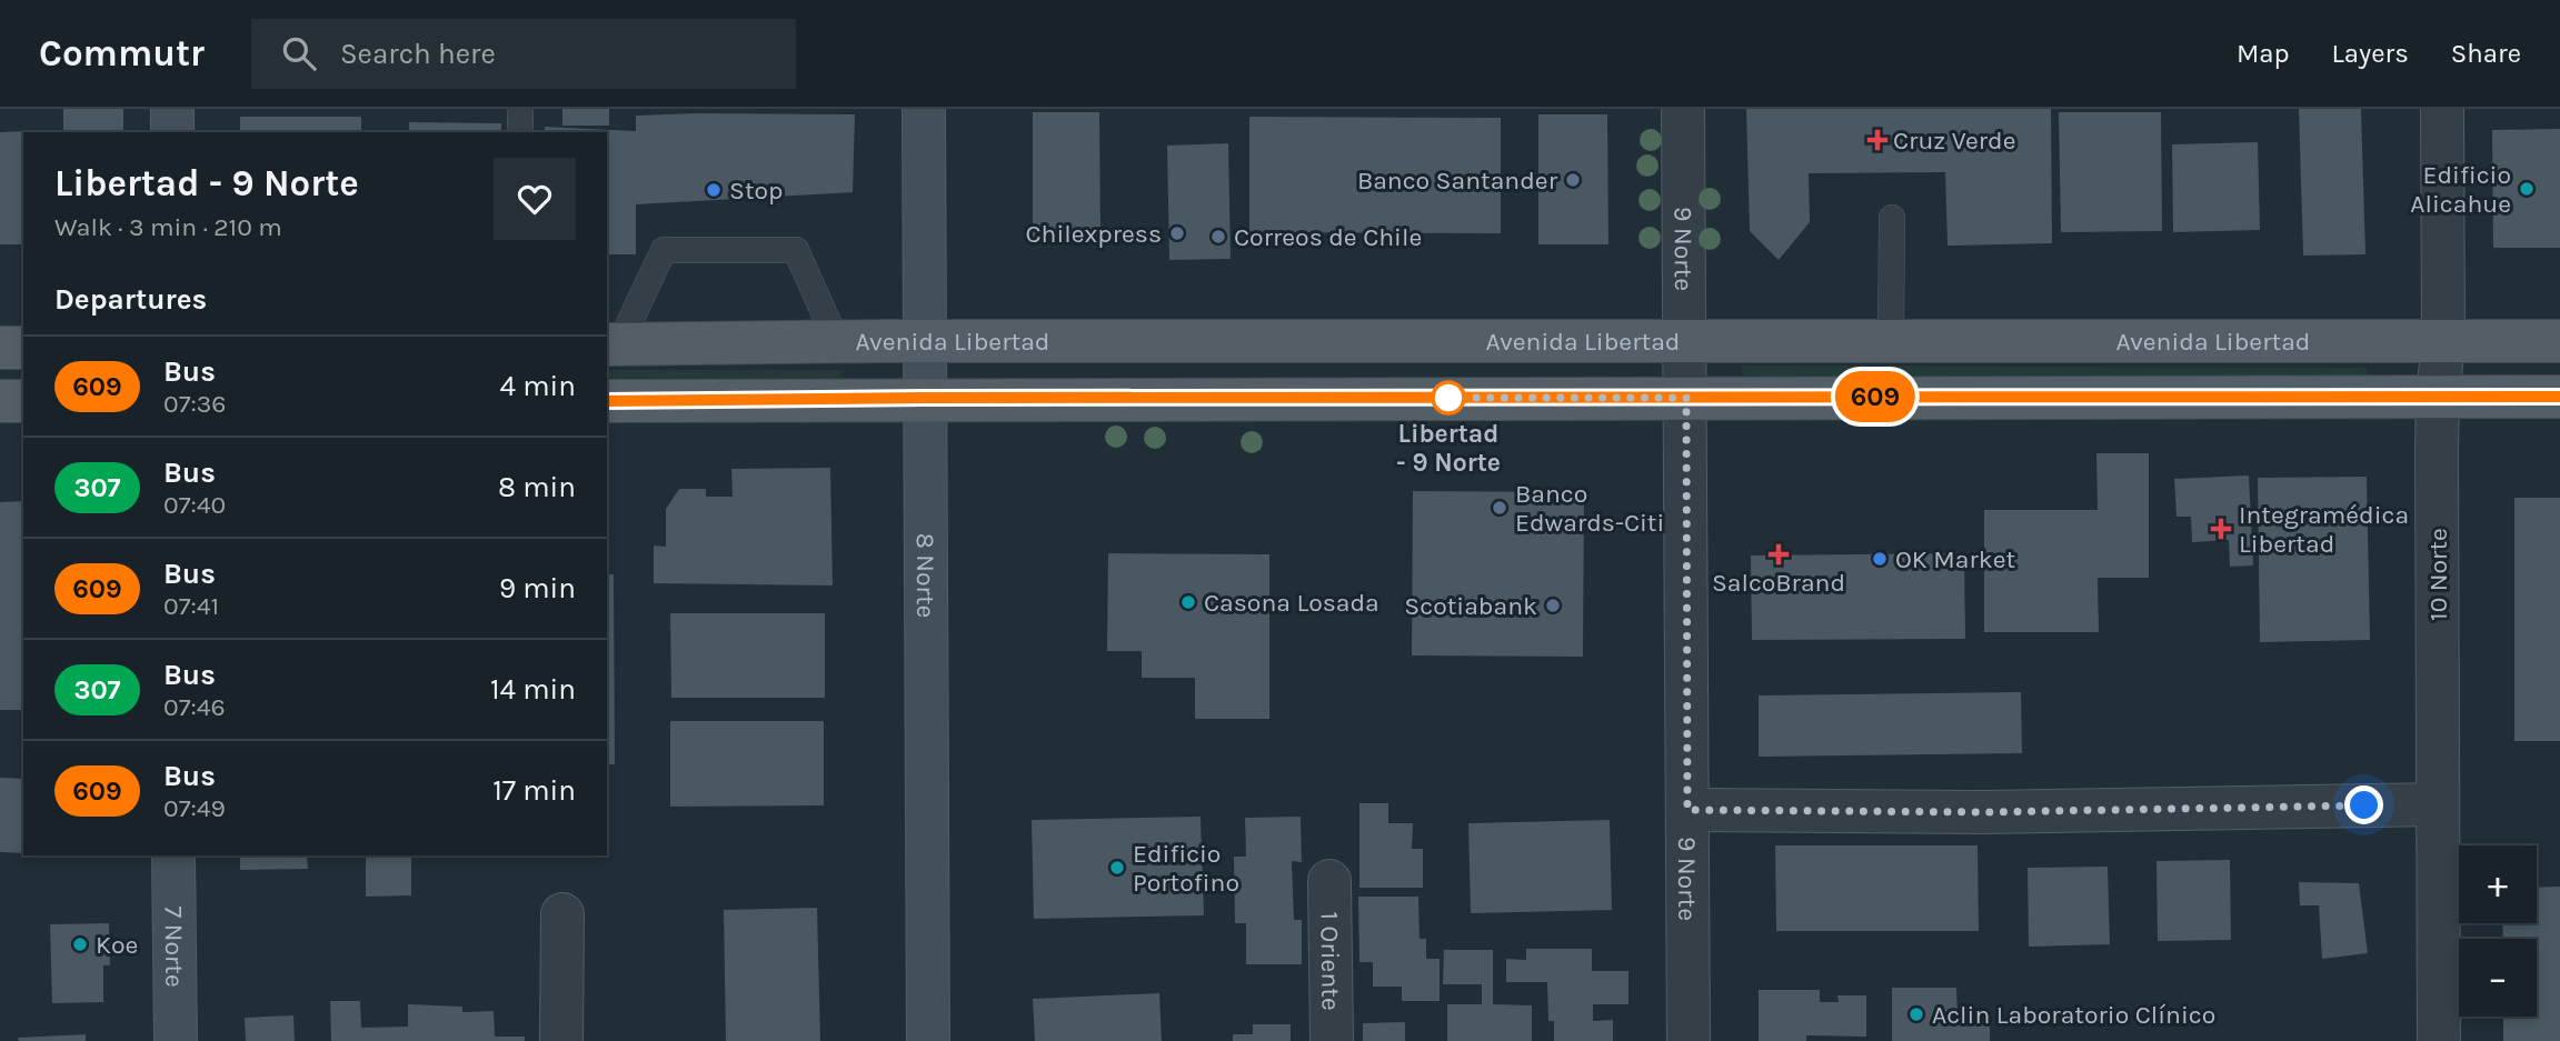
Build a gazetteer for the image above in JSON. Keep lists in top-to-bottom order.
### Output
{
  "streets": {
    "main road": ["Avenida Libertad"],
    "street": [
      "9 Norte",
      "8 Norte",
      "10 Norte",
      "7 Norte",
      "1 Oriente"
    ]
  },
  "crossings": [
    ["9 Norte", "Avenida Libertad"],
    ["Avenida Libertad", "8 Norte"],
    ["Avenida Libertad", "10 Norte"]
  ],
  "places": {
    "health": ["Cruz Verde", "Integramédica Libertad", "SalcoBrand"],
    "other": [
      "Banco Santander",
      "Edificio Alicahue",
      "Stop",
      "Chilexpress",
      "Correos de Chile",
      "Libertad - 9 Norte",
      "Banco Edwards-Citi",
      "OK Market",
      "Casona Losada",
      "Scotiabank",
      "Edificio Portofino",
      "Koe",
      "Aclin Laboratorio Clínico"
    ]
  },
  "lines": ["bus line 609"],
  "page": {
    "header": "Commutr",
    "search": "Search here",
    "nav": ["Map", "Layers", "Share"],
    "on_map": "609",
    "heading": [
      ["Libertad - 9 Norte", "Walk · 3 min · 210 m"],
      "Departures"
    ],
    "list": [
      {
        "mark": "609",
        "name": "Bus",
        "note": "07:36",
        "value": "4 min"
      },
      {
        "mark": "307",
        "name": "Bus",
        "note": "07:40",
        "value": "8 min"
      },
      {
        "mark": "609",
        "name": "Bus",
        "note": "07:41",
        "value": "9 min"
      },
      {
        "mark": "307",
        "name": "Bus",
        "note": "07:46",
        "value": "14 min"
      },
      {
        "mark": "609",
        "name": "Bus",
        "note": "07:49",
        "value": "17 min"
      }
    ],
    "map_buttons": ["+", "−"]
  }
}
